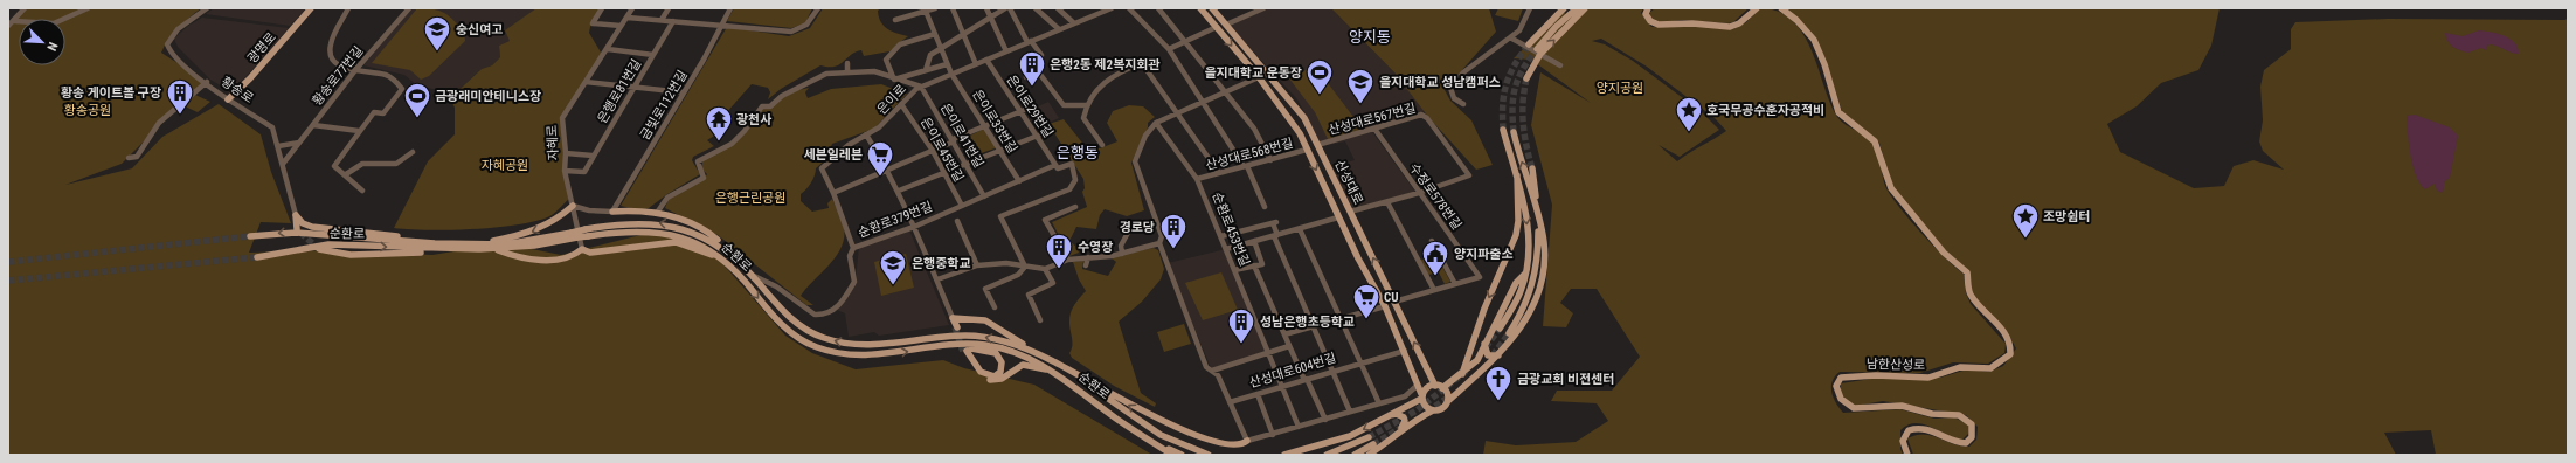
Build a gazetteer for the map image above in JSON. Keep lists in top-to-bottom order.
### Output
{
  "streets": {
    "main road": [
      "광명로",
      "산성대로",
      "순환로",
      "남한산성로"
    ],
    "street": [
      "황송로77번길",
      "황송로",
      "은행로81번길",
      "은이로",
      "금빛로112번길",
      "은이로29번길",
      "산성대로567번길",
      "은이로33번길",
      "은이로41번길",
      "자혜로",
      "은이로45번길",
      "산성대로568번길",
      "수정로578번길",
      "순환로379번길",
      "순환로453번길",
      "산성대로604번길"
    ]
  },
  "crossings": [
    ["광명로", "황송로"],
    ["황송로77번길", "황송로"],
    ["은행로81번길", "자혜로"],
    ["은이로", "은이로29번길"],
    ["은이로", "은이로33번길"],
    ["은이로", "은이로41번길"],
    ["은이로", "은이로45번길"],
    ["은이로29번길", "순환로379번길"],
    ["산성대로567번길", "산성대로"],
    ["산성대로567번길", "수정로578번길"],
    ["은이로33번길", "순환로379번길"],
    ["은이로41번길", "순환로379번길"],
    ["은이로45번길", "순환로379번길"],
    ["산성대로568번길", "산성대로"],
    ["산성대로568번길", "순환로453번길"],
    ["산성대로", "산성대로604번길"],
    ["순환로379번길", "순환로"],
    ["순환로453번길", "산성대로604번길"]
  ],
  "districts": ["양지동", "은행동"],
  "parks": [
    "양지공원",
    "황송공원",
    "자혜공원",
    "은행근린공원"
  ],
  "places": {
    "school or university": ["숭신여고", "을지대학교 성남캠퍼스", "은행중학교"],
    "building": [
      "은행2동 제2복지회관",
      "황송 게이트볼 구장",
      "경로당",
      "수영장",
      "성남은행초등학교"
    ],
    "sports": ["을지대학교 운동장", "금광래미안테니스장"],
    "place": ["호국무공수훈자공적비", "조망쉼터"],
    "temple": ["광천사"],
    "supermarket": ["세븐일레븐", "CU"],
    "public building": ["양지파출소"],
    "church": ["금광교회 비전센터"]
  },
  "north": "bottom right"
}
